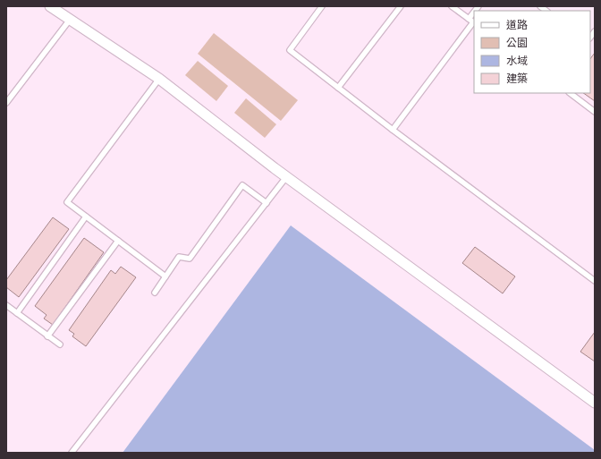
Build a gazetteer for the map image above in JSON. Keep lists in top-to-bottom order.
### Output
{
  "legend": [
    "道路",
    "公園",
    "水域",
    "建築"
  ]
}
